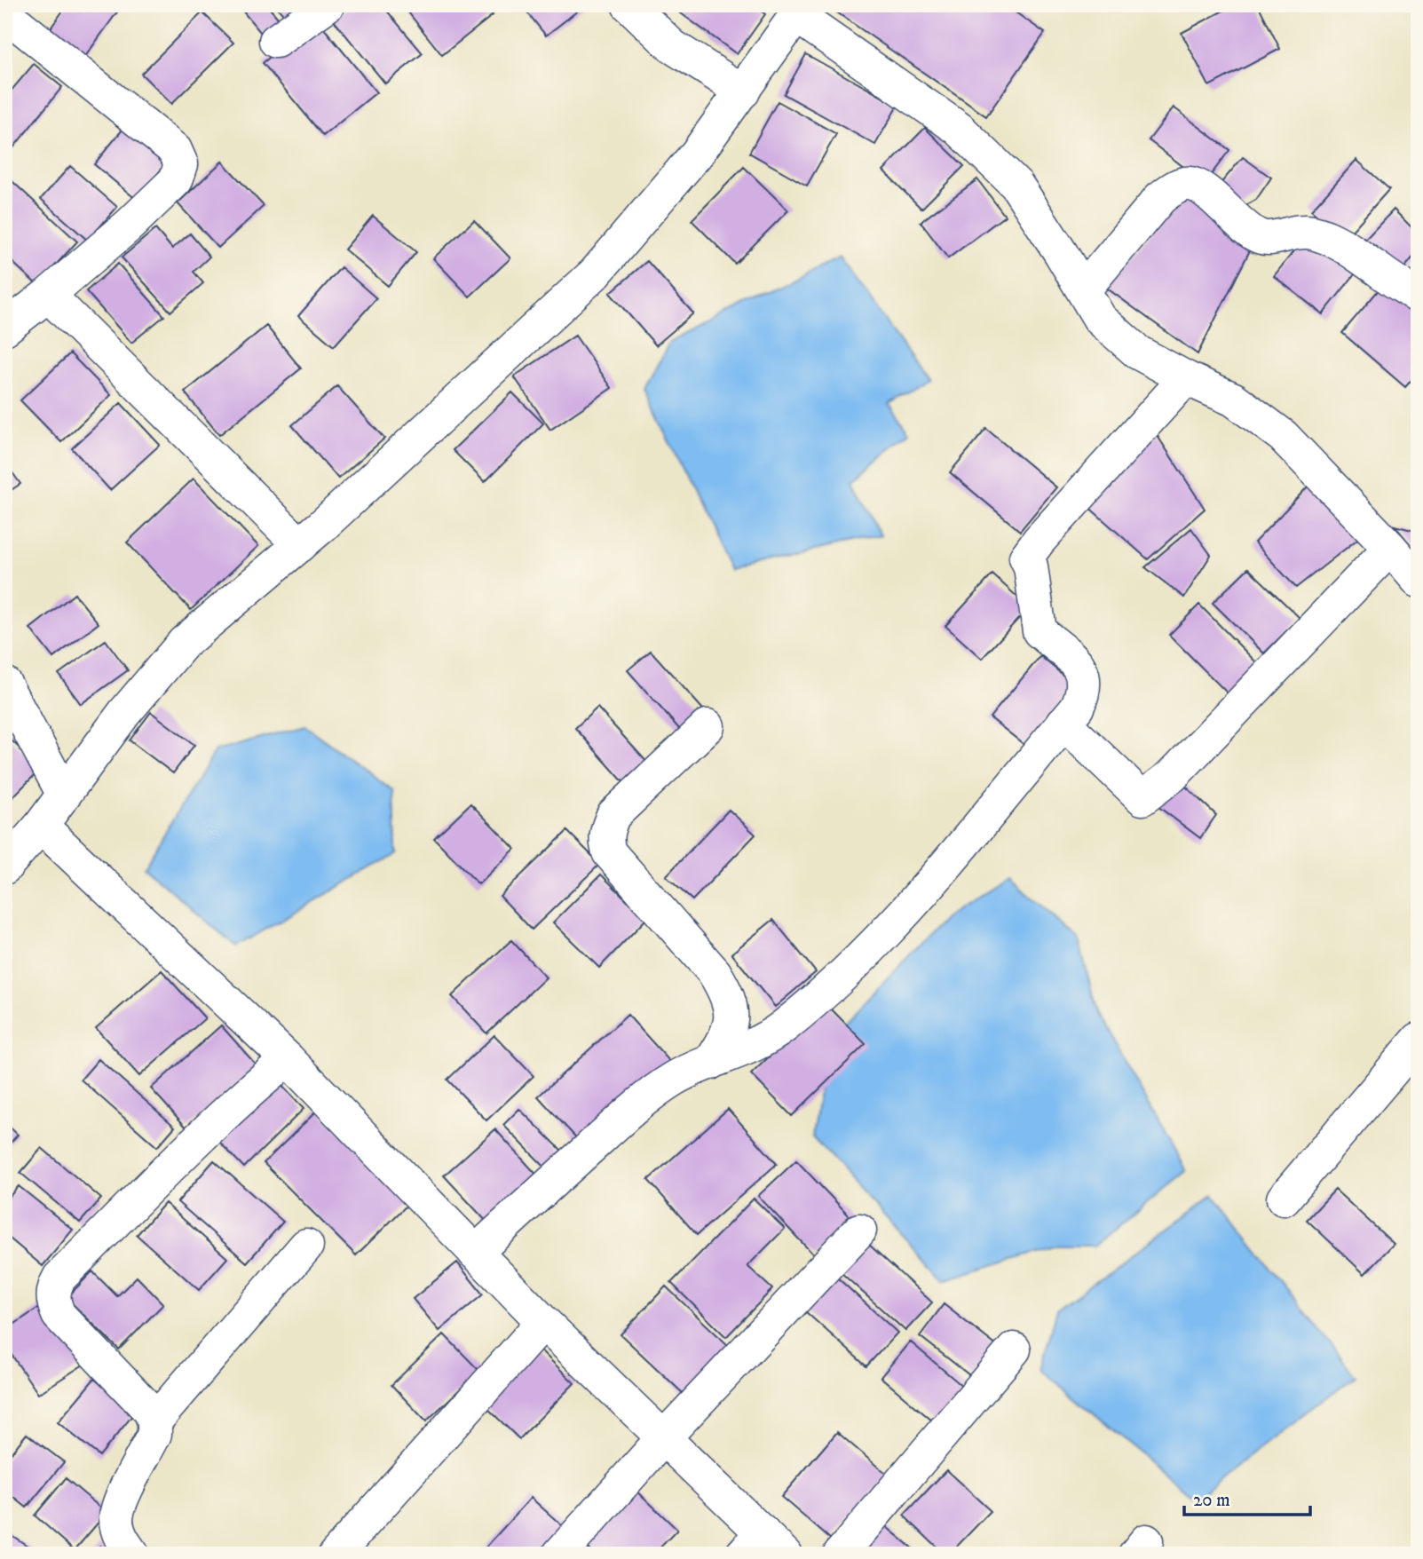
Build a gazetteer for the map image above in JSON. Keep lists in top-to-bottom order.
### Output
{
  "scale_bar": "20 m"
}
